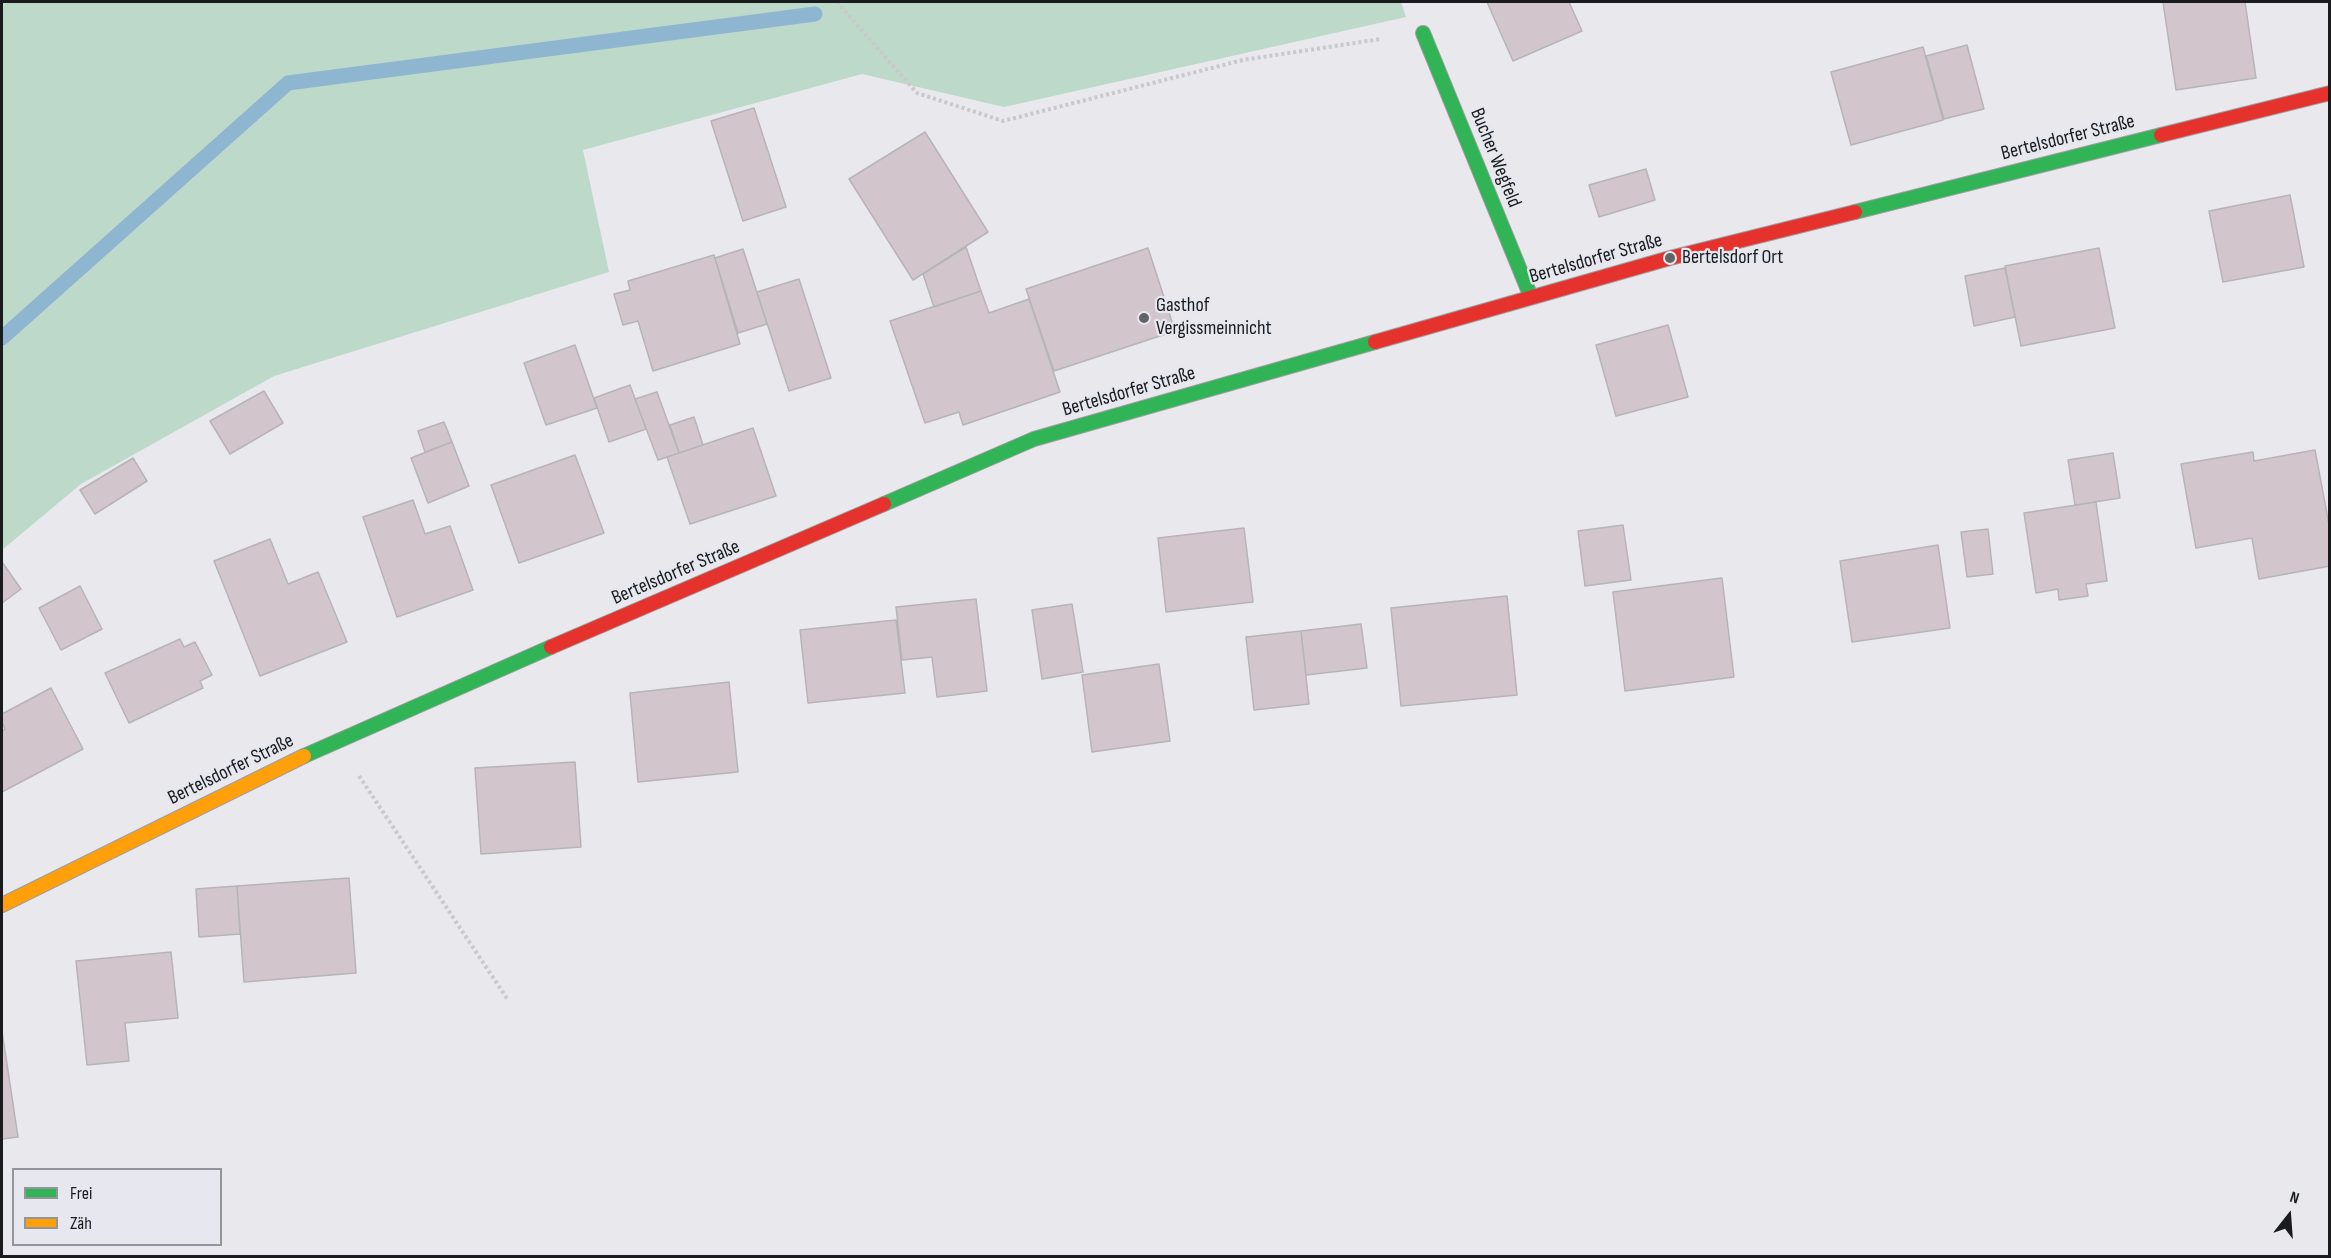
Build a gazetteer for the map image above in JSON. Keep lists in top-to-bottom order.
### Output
{
  "streets": {
    "street": ["Bertelsdorfer Straße", "Bucher Wegfeld"]
  },
  "crossings": [
    ["Bertelsdorfer Straße", "Bucher Wegfeld"]
  ],
  "places": ["Bertelsdorf Ort", "Gasthof Vergissmeinnicht"],
  "legend": ["Frei", "Zäh"],
  "north": "top"
}
